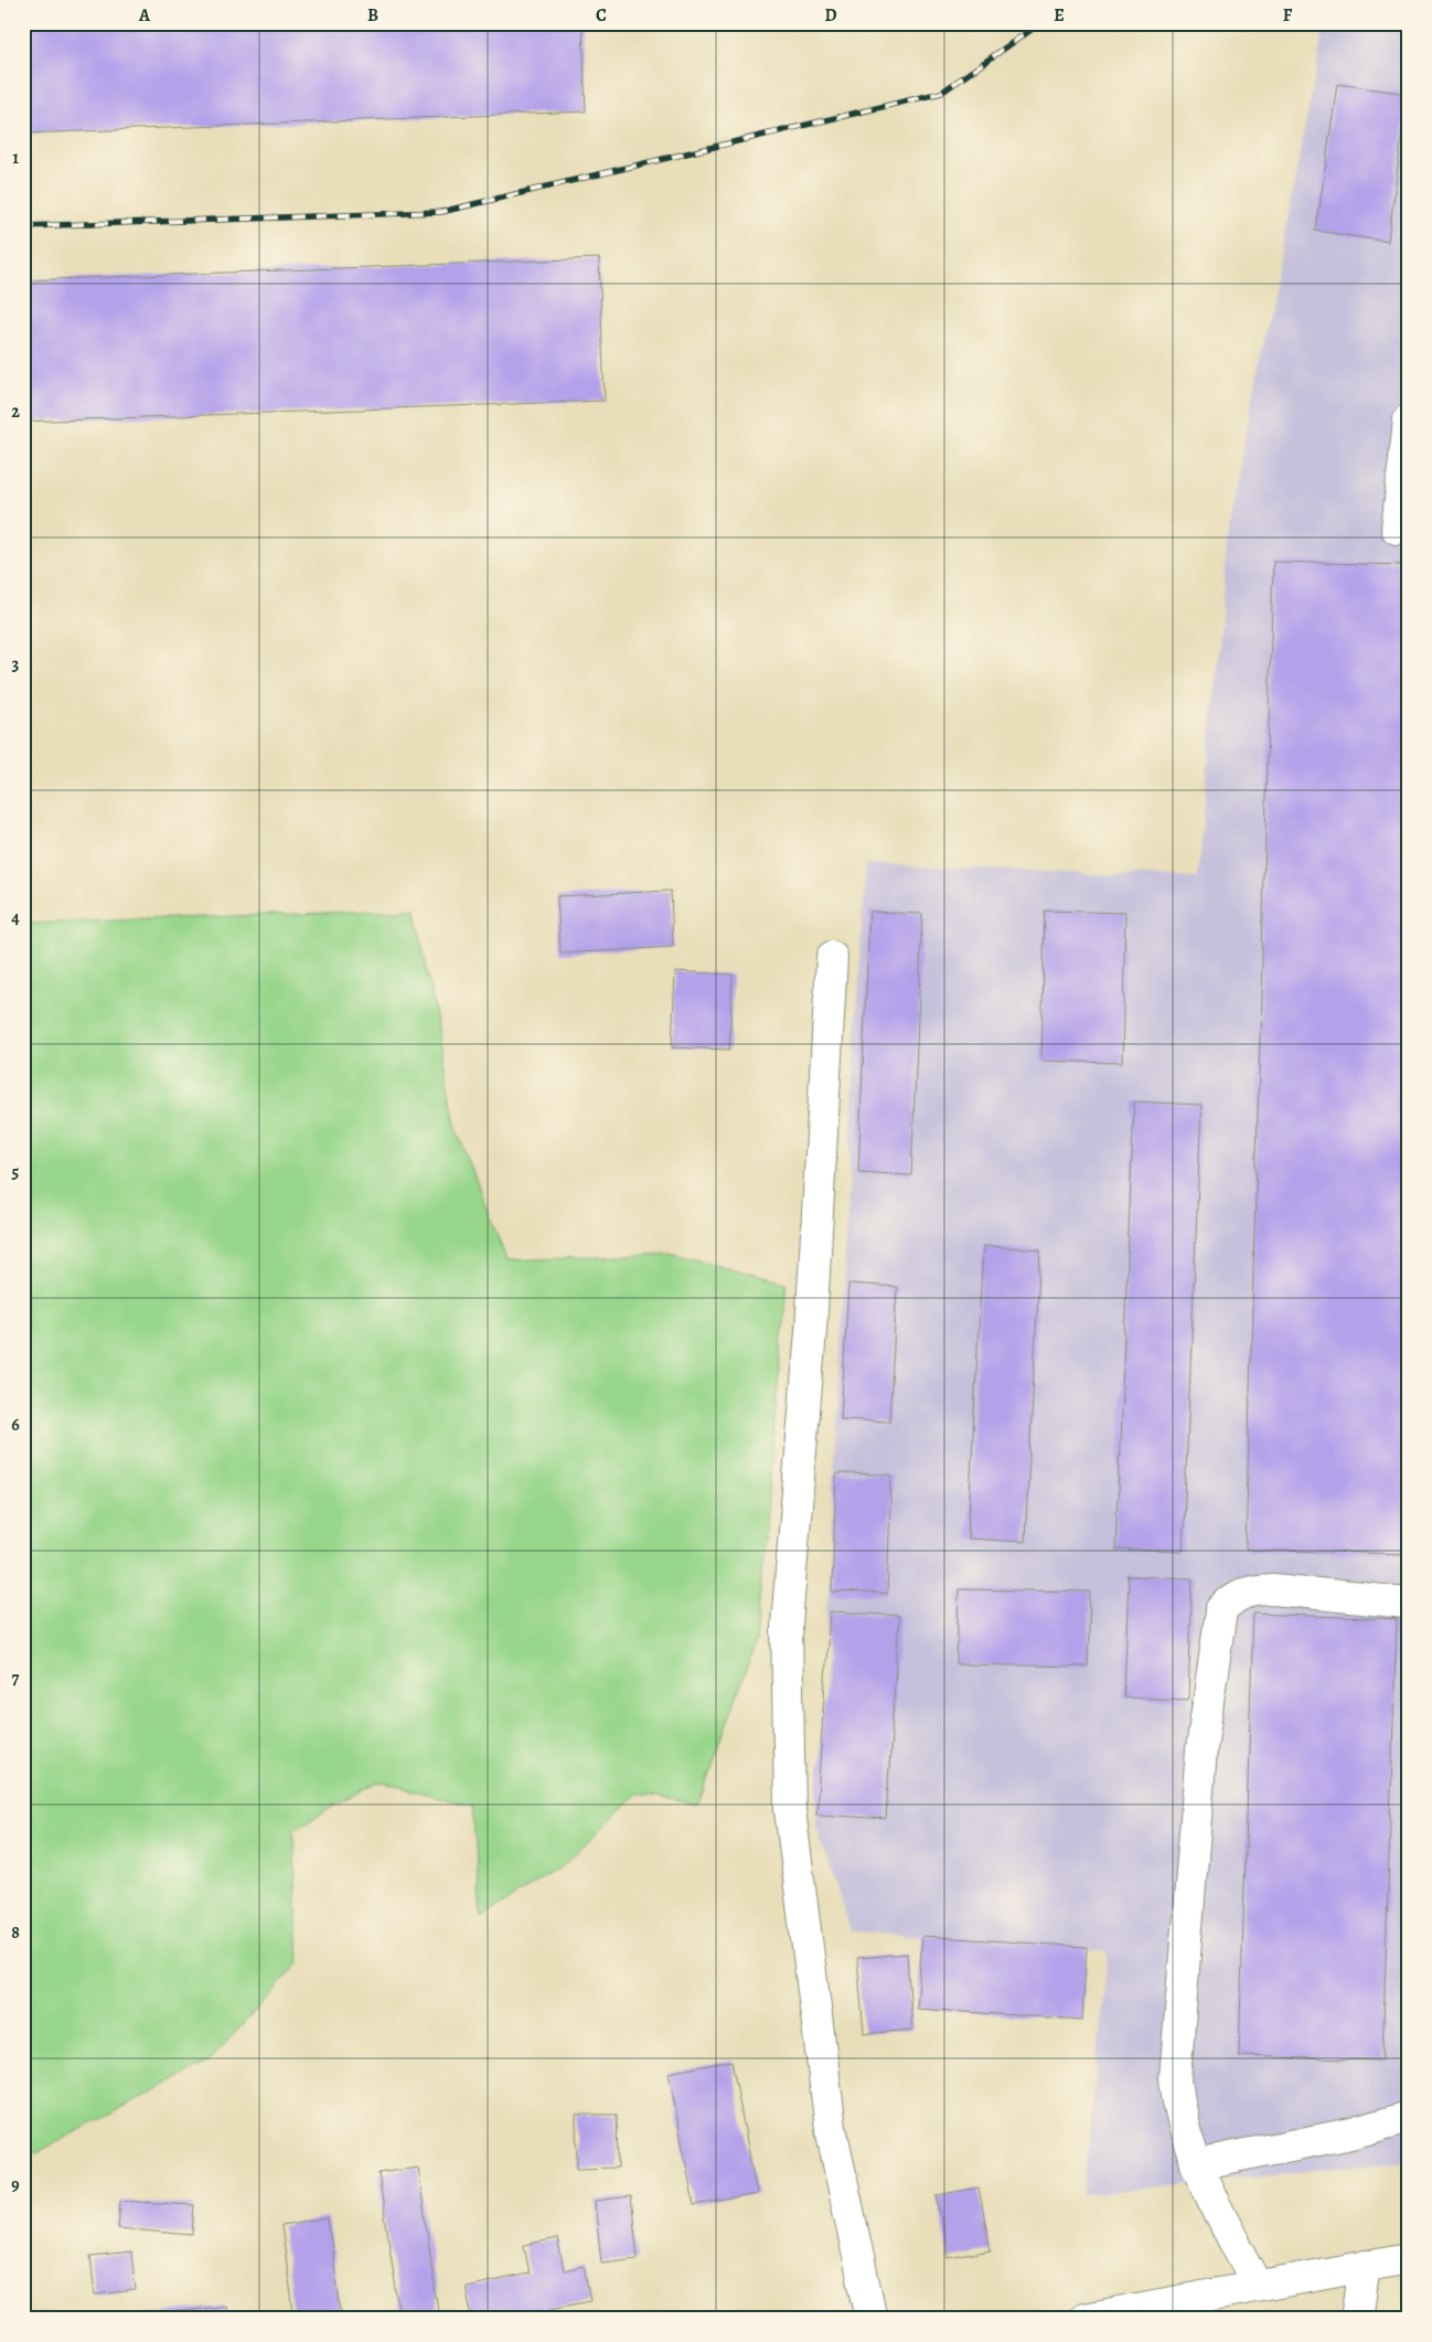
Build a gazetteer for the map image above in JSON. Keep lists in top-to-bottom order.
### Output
{
  "grid": {
    "columns": [
      "A",
      "B",
      "C",
      "D",
      "E",
      "F"
    ],
    "rows": [
      "1",
      "2",
      "3",
      "4",
      "5",
      "6",
      "7",
      "8",
      "9"
    ]
  }
}
